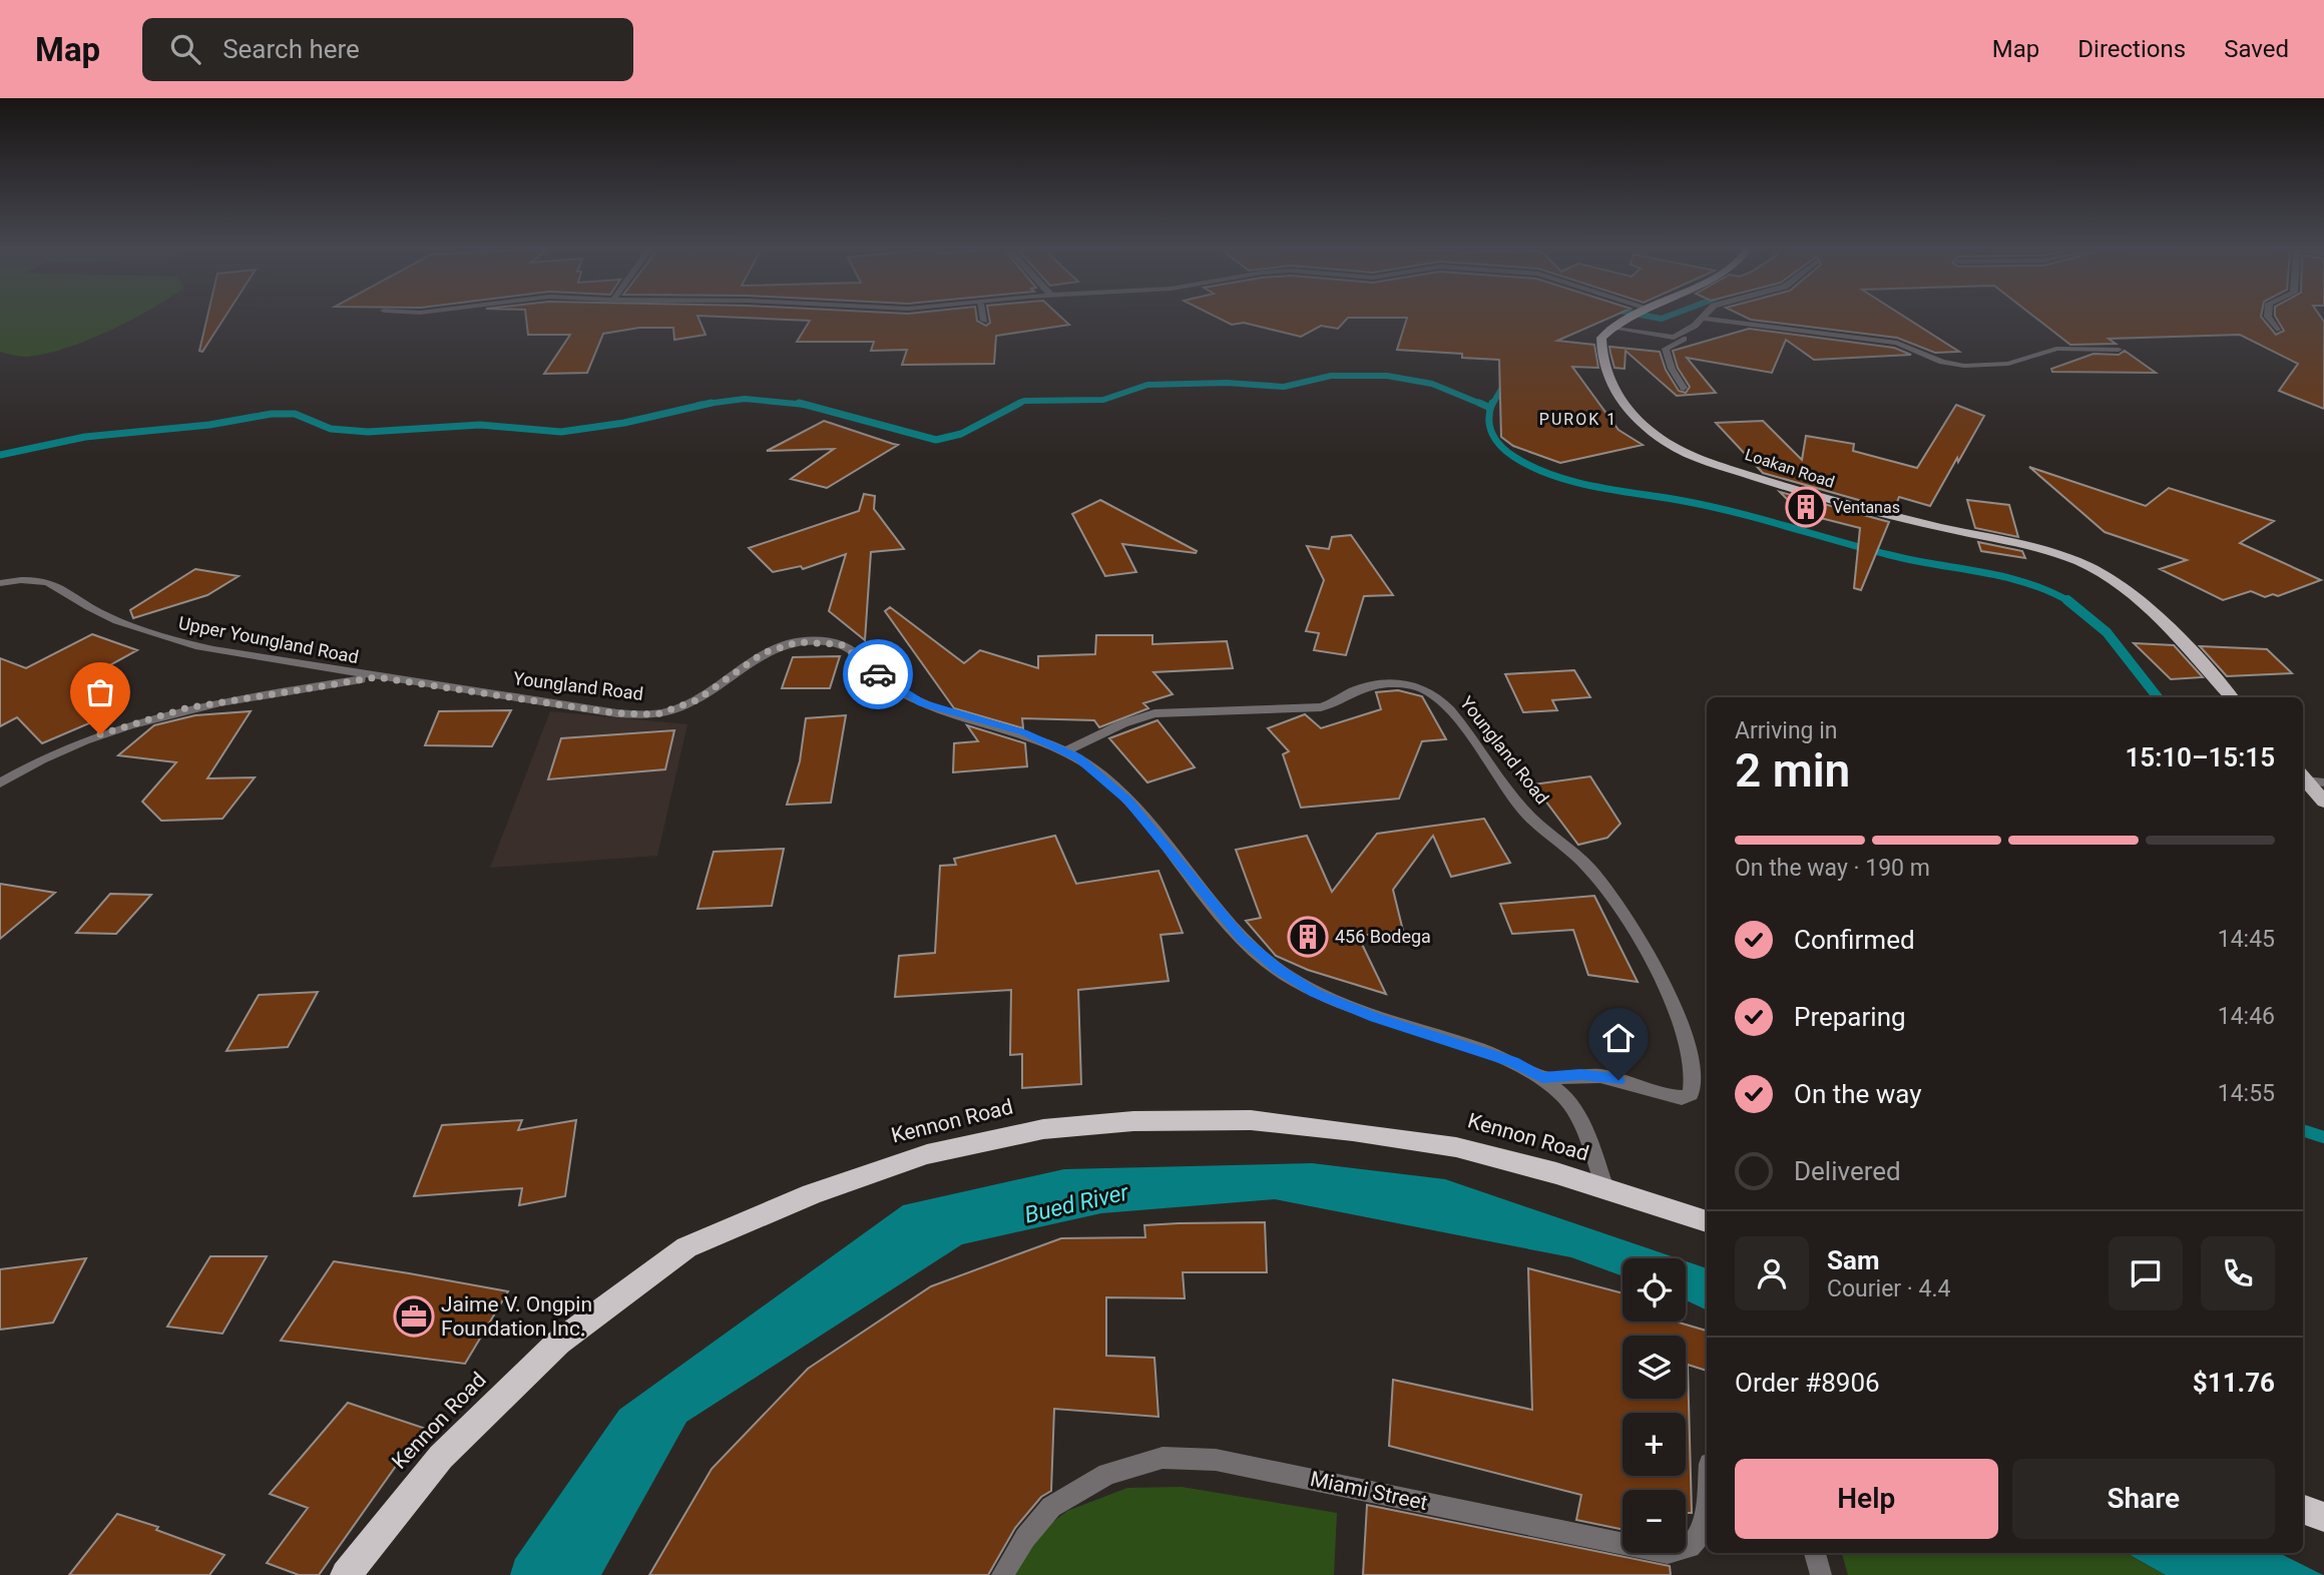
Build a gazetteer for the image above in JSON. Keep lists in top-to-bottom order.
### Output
{
  "streets": {
    "highway": ["Kennon Road"],
    "main road": ["Loakan Road"],
    "street": ["Upper Youngland Road", "Youngland Road", "Miami Street"]
  },
  "crossings": [
    ["Upper Youngland Road", "Youngland Road"],
    ["Youngland Road", "Kennon Road"]
  ],
  "districts": ["PUROK 1"],
  "water": ["Bued River"],
  "places": {
    "building": ["Ventanas", "456 Bodega"],
    "office": ["Jaime V. Ongpin Foundation Inc."]
  },
  "page": {
    "header": "Map",
    "search": "Search here",
    "nav": ["Map", "Directions", "Saved"],
    "heading": ["2 min", "Arriving in", "15:10–15:15"],
    "panel": [
      "Sam",
      "Courier · 4.4",
      "Order #8906",
      "$11.76"
    ],
    "bar": "On the way · 190 m",
    "list": [
      ["Confirmed", "14:45"],
      ["Preparing", "14:46"],
      ["On the way", "14:55"],
      "Delivered"
    ],
    "map_buttons": ["+", "−"],
    "buttons": ["Help", "Share"]
  }
}
